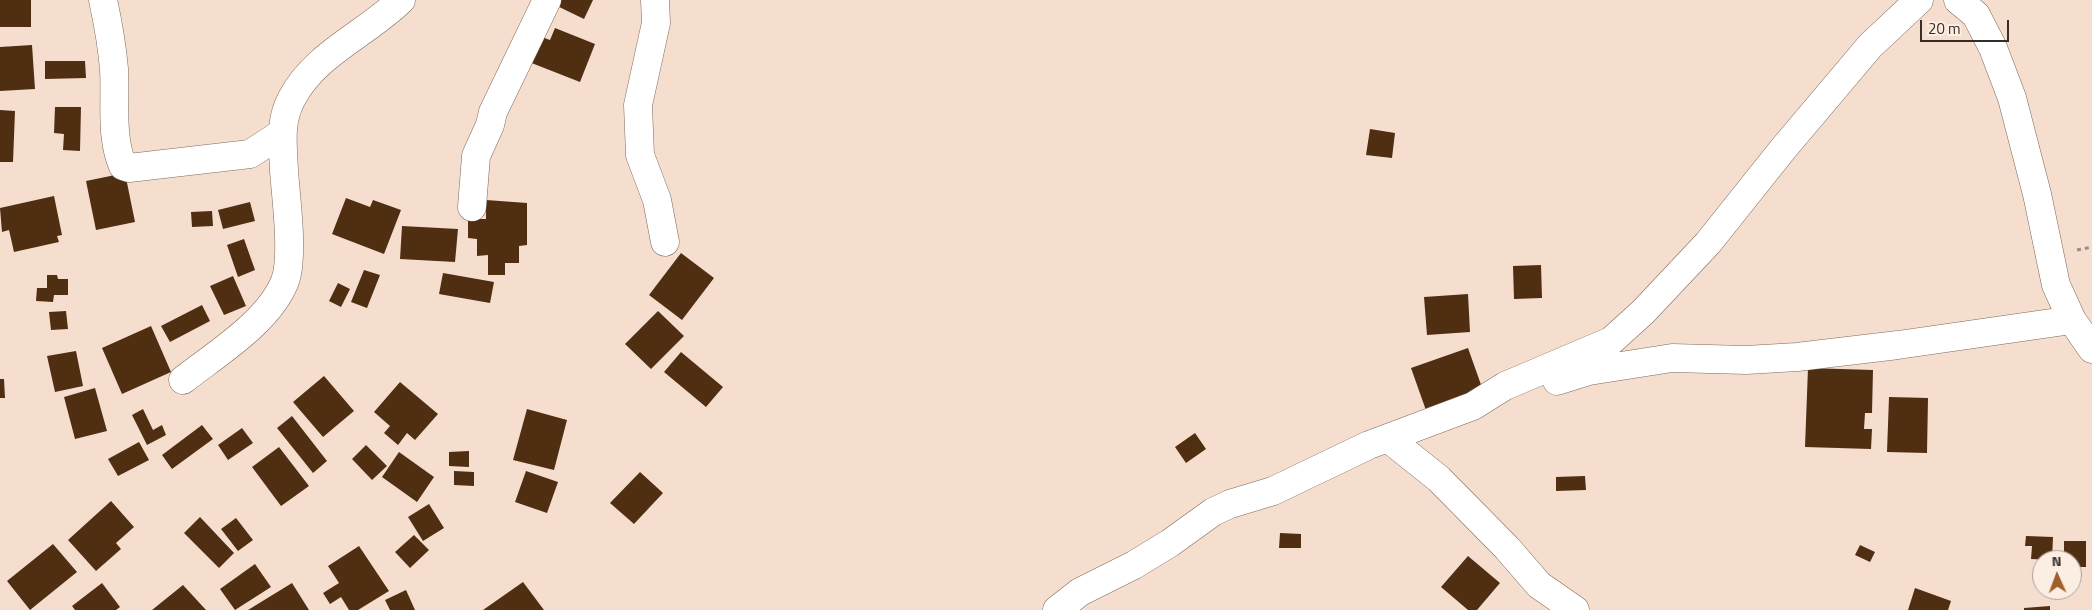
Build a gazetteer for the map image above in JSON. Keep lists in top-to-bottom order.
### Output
{
  "scale_bar": "20 m",
  "north": "top"
}
